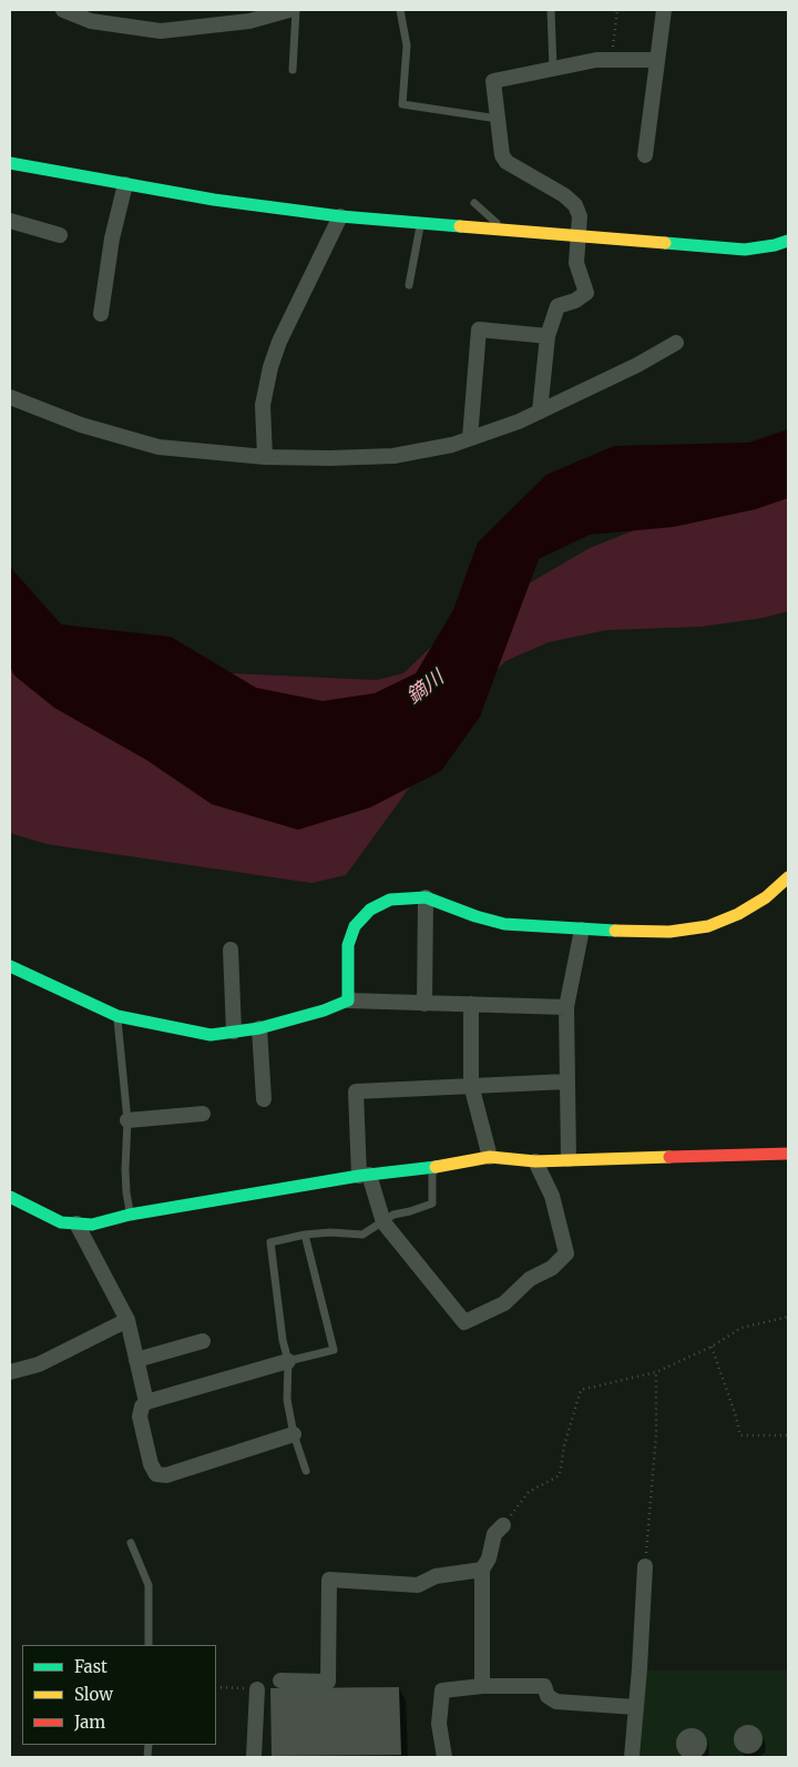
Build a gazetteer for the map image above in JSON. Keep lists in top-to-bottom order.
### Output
{
  "water": ["鏑川"],
  "legend": ["Fast", "Slow", "Jam"]
}
